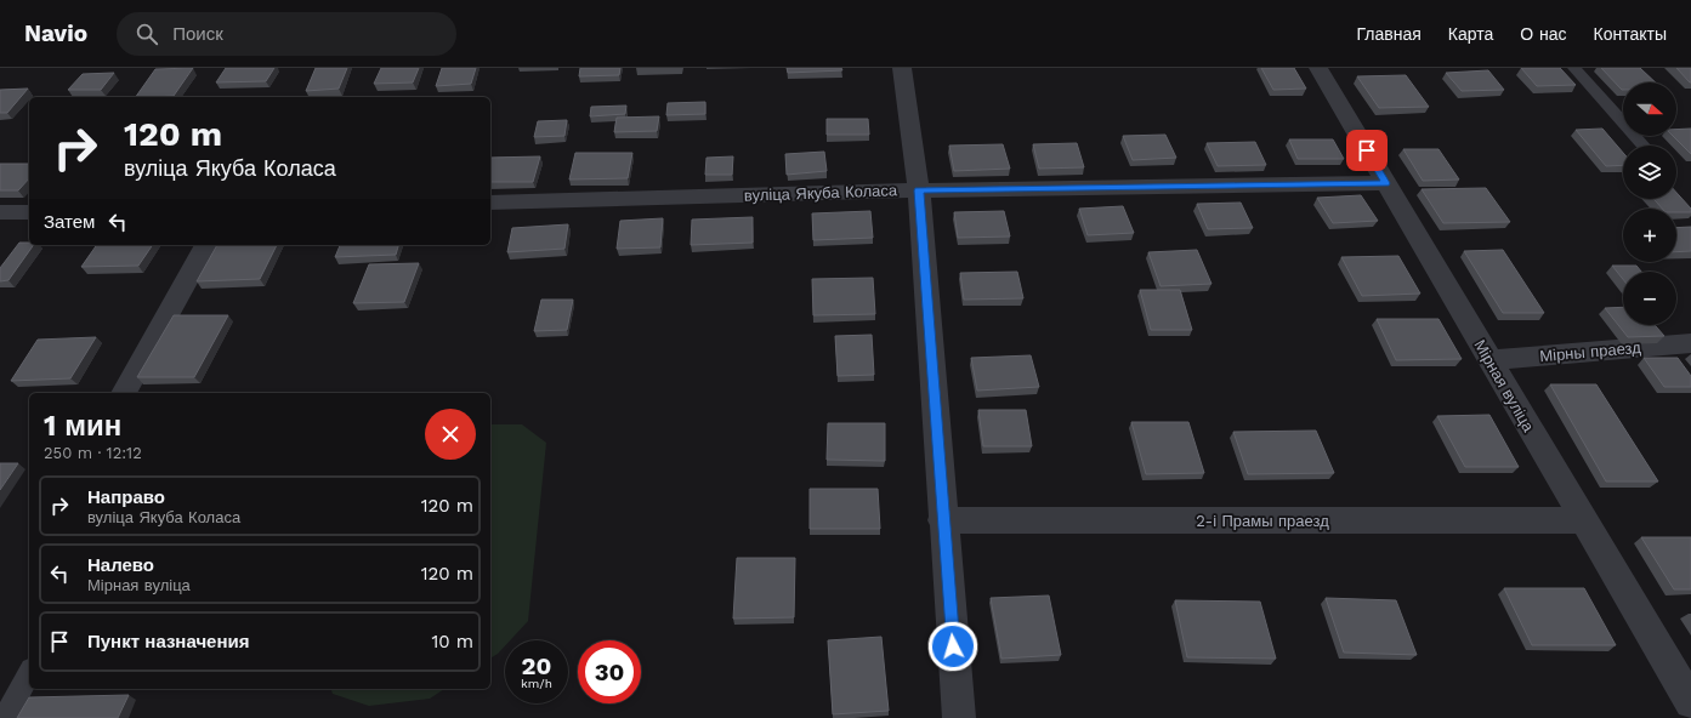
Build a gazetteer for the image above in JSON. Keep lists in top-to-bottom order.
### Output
{
  "streets": {
    "street": [
      "вуліца Якуба Коласа",
      "Мірны праезд",
      "Мірная вуліца",
      "2-і Прамы праезд"
    ]
  },
  "crossings": [
    ["вуліца Якуба Коласа", "Мірная вуліца"],
    ["Мірны праезд", "Мірная вуліца"],
    ["Мірная вуліца", "2-і Прамы праезд"]
  ],
  "north": "right",
  "page": {
    "header": "Navio",
    "search": "Поиск",
    "nav": [
      "Главная",
      "Карта",
      "О нас",
      "Контакты"
    ],
    "map_buttons": ["+", "−"],
    "turn": ["120 m", "вуліца Якуба Коласа"],
    "then": "Затем",
    "heading": ["1 мин", "250 m · 12:12"],
    "list": [
      {
        "name": "Направо",
        "note": "вуліца Якуба Коласа",
        "value": "120 m"
      },
      {
        "name": "Налево",
        "note": "Мірная вуліца",
        "value": "120 m"
      },
      {
        "name": "Пункт назначения",
        "value": "10 m"
      }
    ],
    "speed": "20 km/h",
    "limit": "30"
  }
}
